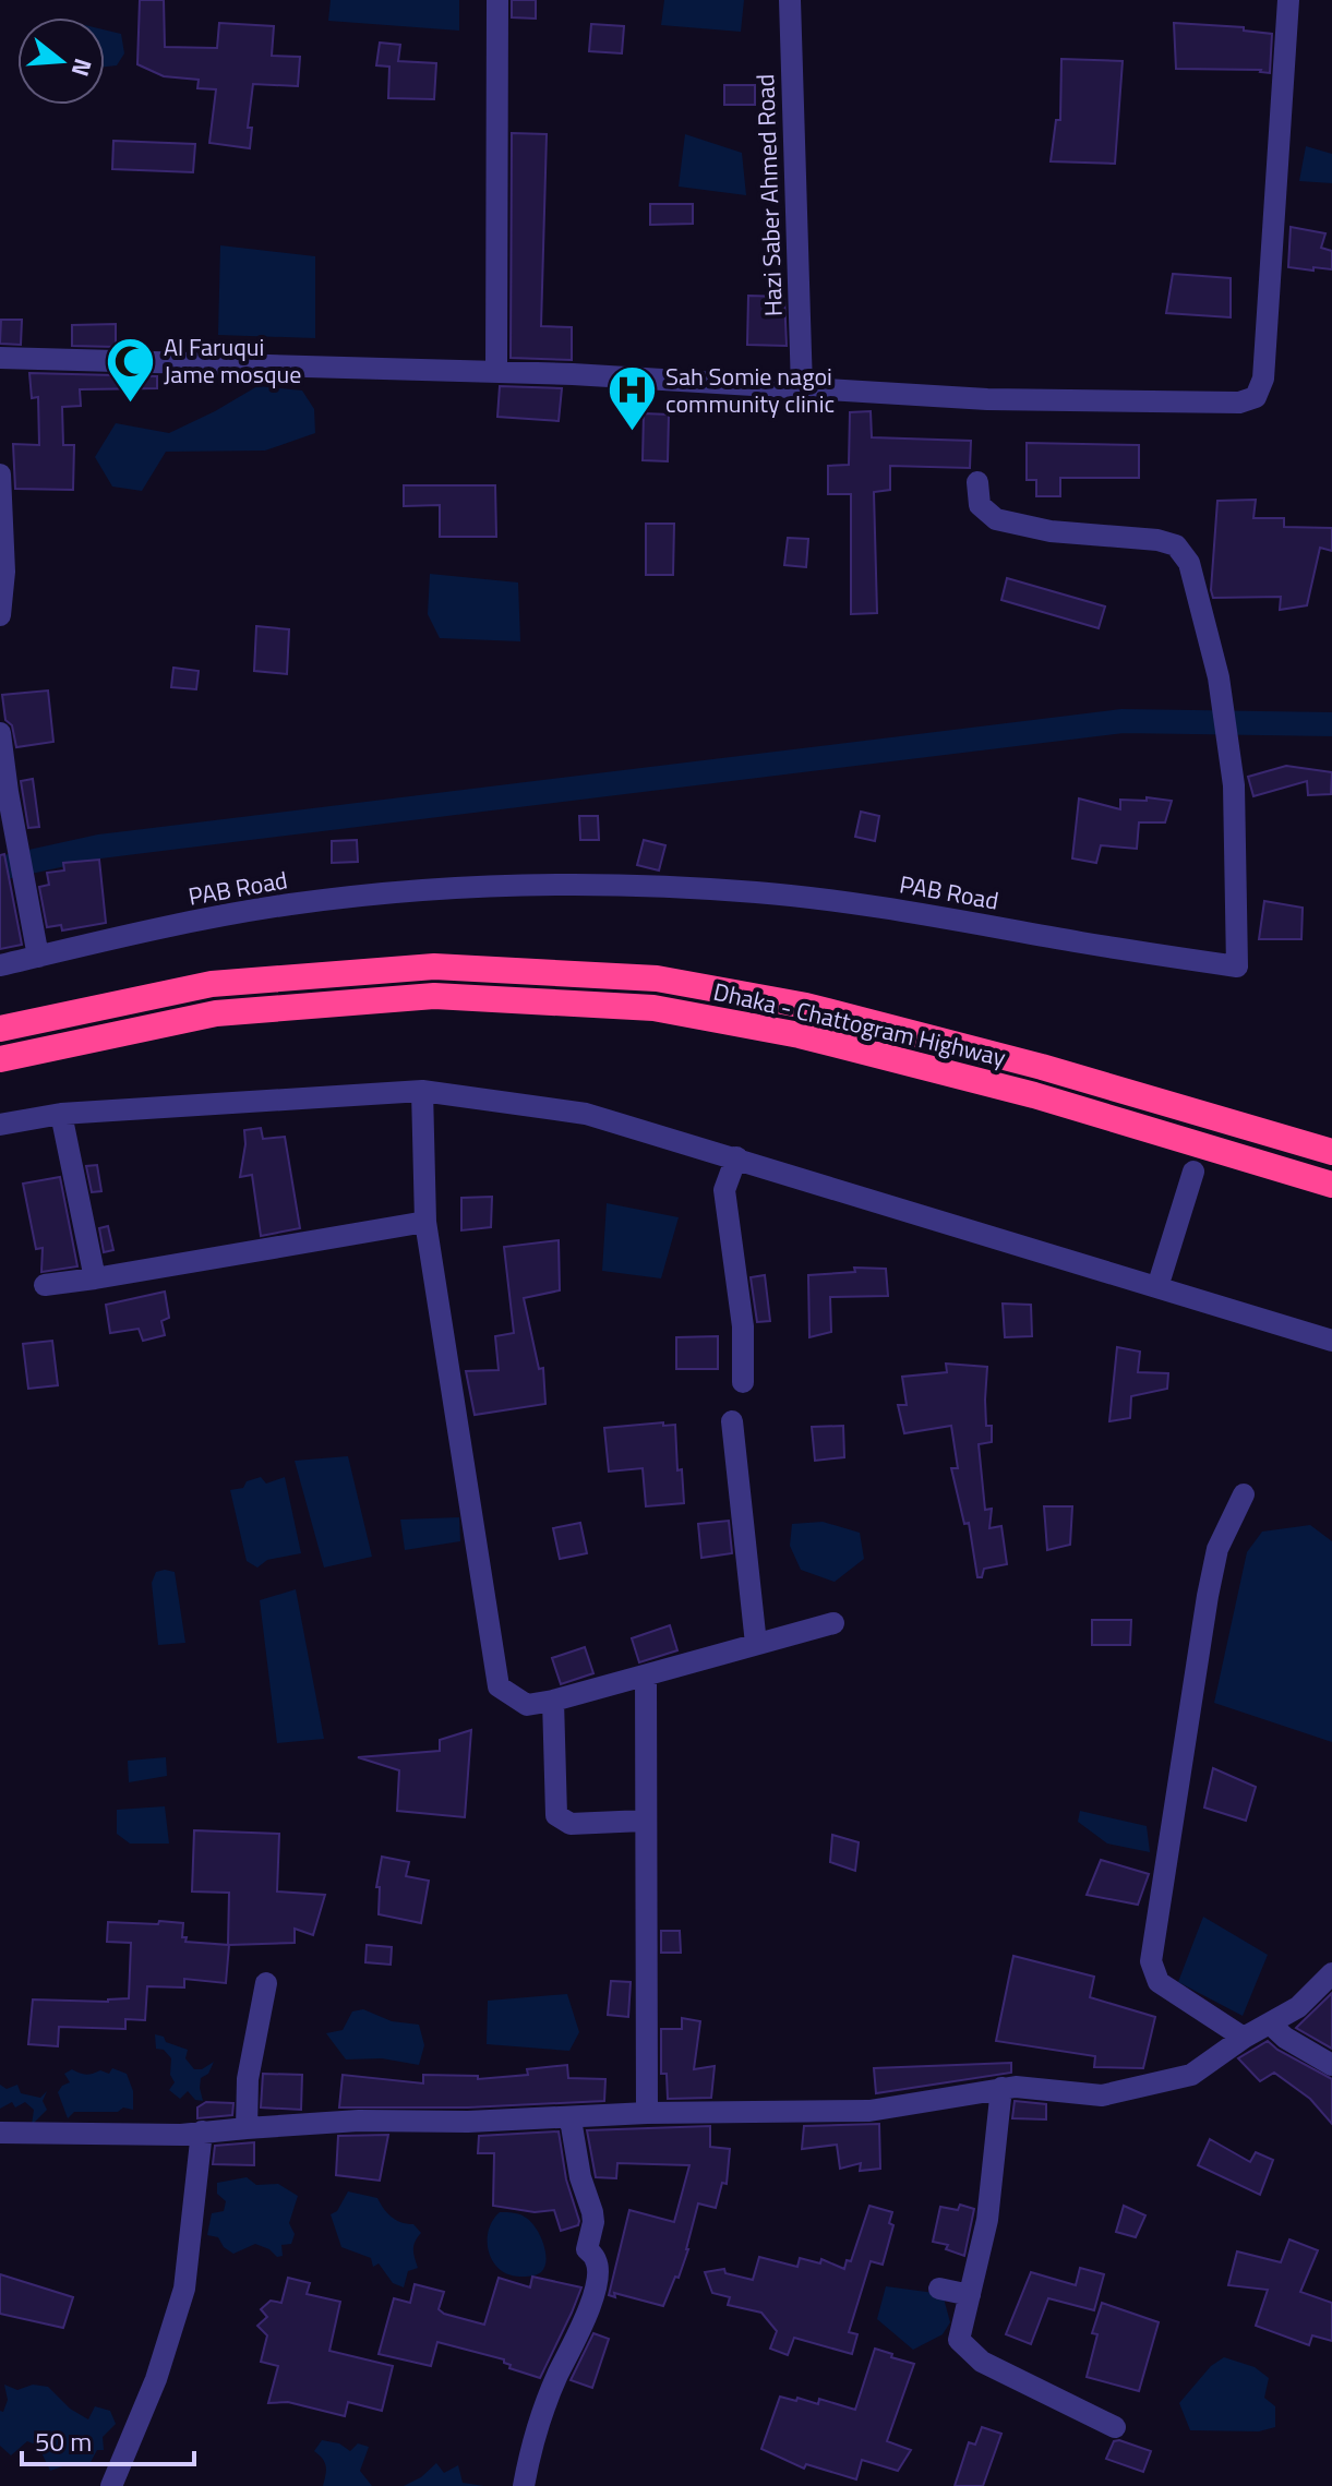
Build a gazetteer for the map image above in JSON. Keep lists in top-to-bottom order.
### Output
{
  "streets": {
    "highway": ["Dhaka - Chattogram Highway"],
    "street": ["Hazi Saber Ahmed Road", "PAB Road"]
  },
  "places": {
    "mosque": ["Al Faruqui Jame mosque"],
    "hospital": ["Sah Somie nagoi community clinic"]
  },
  "scale_bar": "50 m",
  "north": "right"
}
